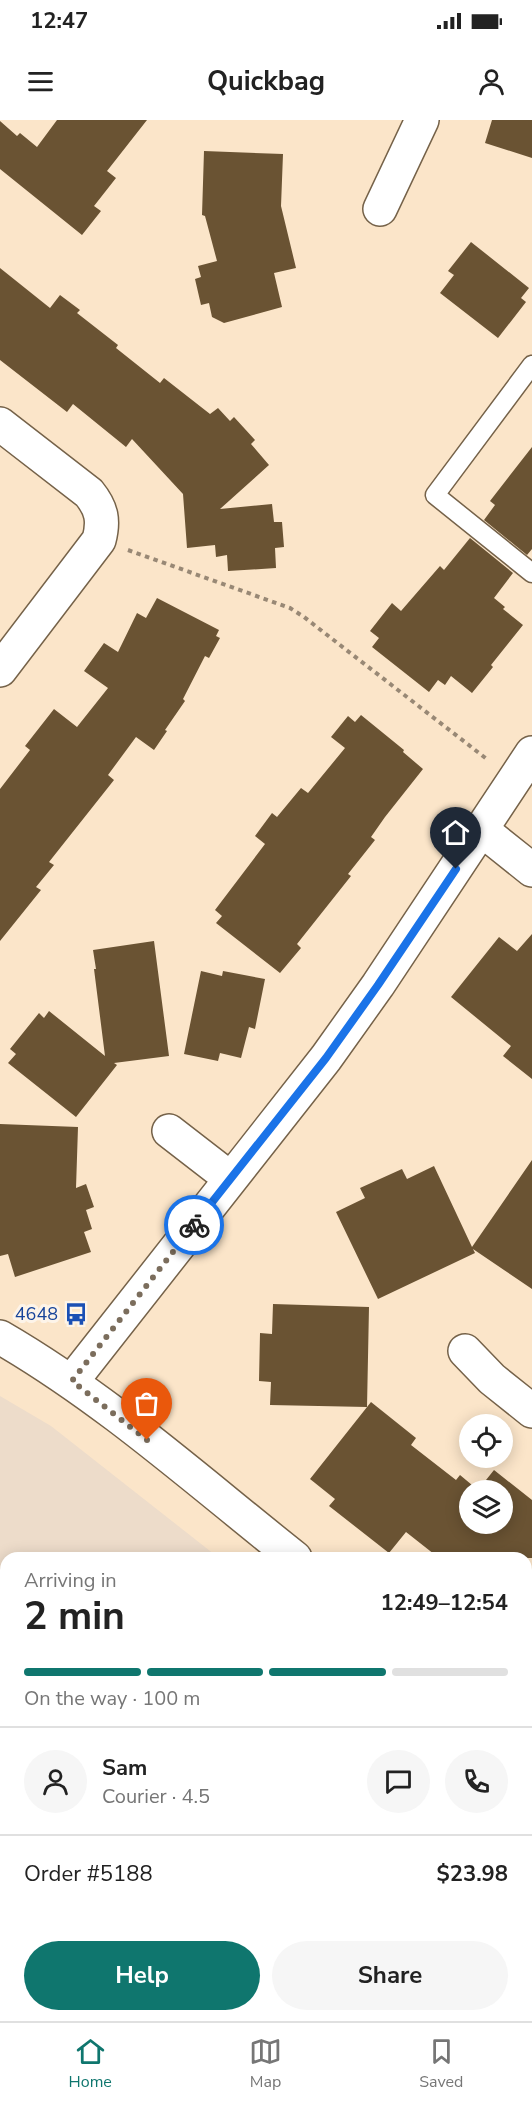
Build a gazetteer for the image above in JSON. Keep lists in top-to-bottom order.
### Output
{
  "places": {
    "bus stop": ["4648"]
  },
  "page": {
    "status": "12:47",
    "header": "Quickbag",
    "heading": ["2 min", "Arriving in", "12:49–12:54"],
    "panel": [
      "Sam",
      "Courier · 4.5",
      "Order #5188",
      "$23.98"
    ],
    "bar": "On the way · 100 m",
    "buttons": ["Help", "Share"],
    "tabs": ["Home", "Map", "Saved"]
  }
}
